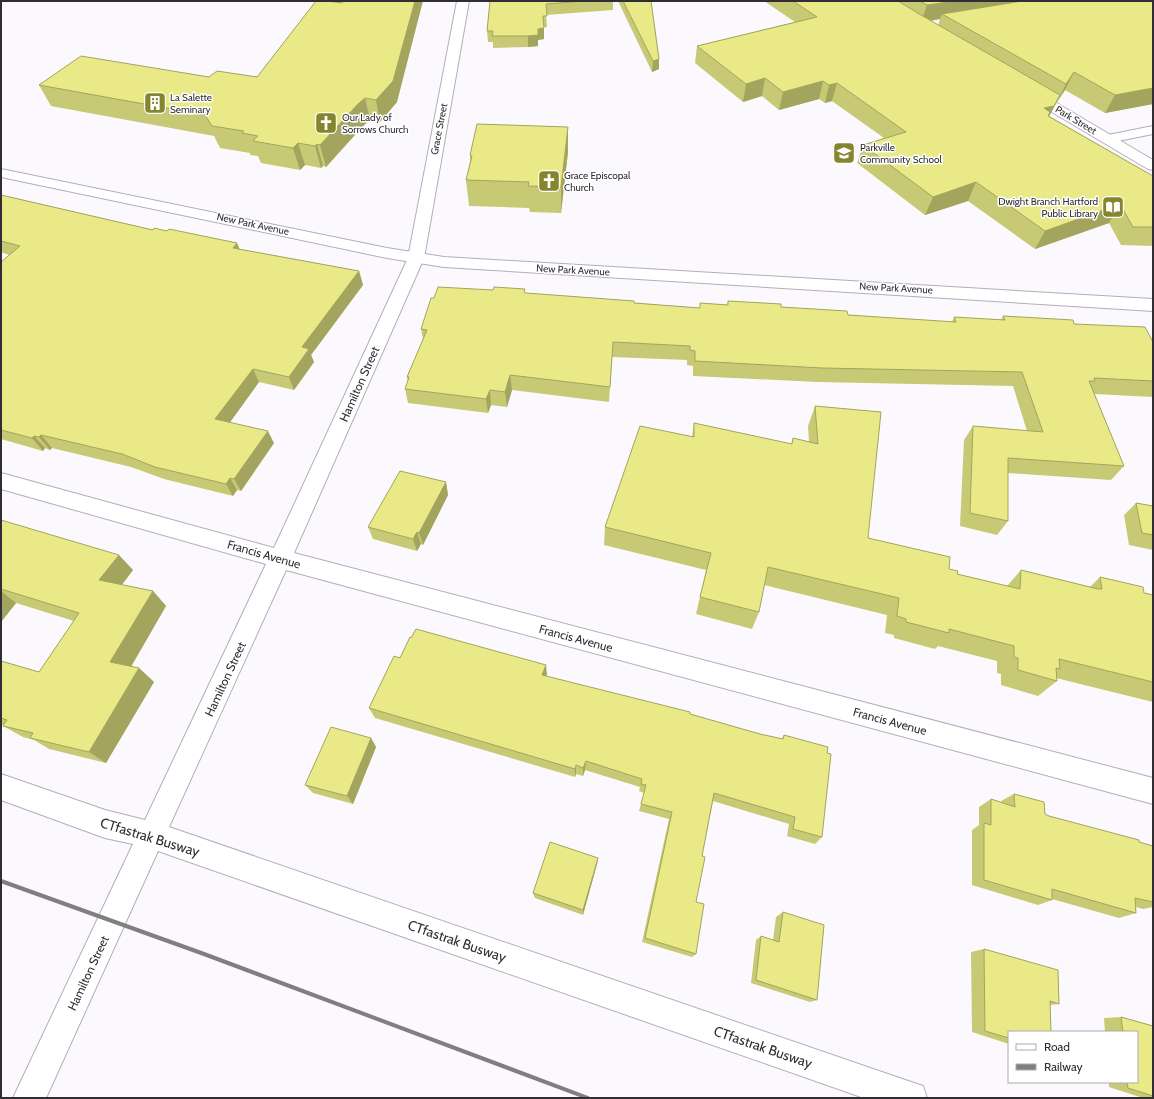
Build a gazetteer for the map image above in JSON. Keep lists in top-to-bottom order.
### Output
{
  "streets": {
    "street": [
      "Park Street",
      "Grace Street",
      "New Park Avenue",
      "Hamilton Street",
      "Francis Avenue",
      "CTfastrak Busway"
    ]
  },
  "crossings": [
    ["Grace Street", "New Park Avenue"],
    ["Grace Street", "Hamilton Street"],
    ["New Park Avenue", "Hamilton Street"],
    ["Hamilton Street", "Francis Avenue"],
    ["Hamilton Street", "CTfastrak Busway"]
  ],
  "places": {
    "building": ["La Salette Seminary"],
    "church": ["Our Lady of Sorrows Church", "Grace Episcopal Church"],
    "school or university": ["Parkville Community School"],
    "library": ["Dwight Branch Hartford Public Library"]
  },
  "legend": ["Road", "Railway"]
}
